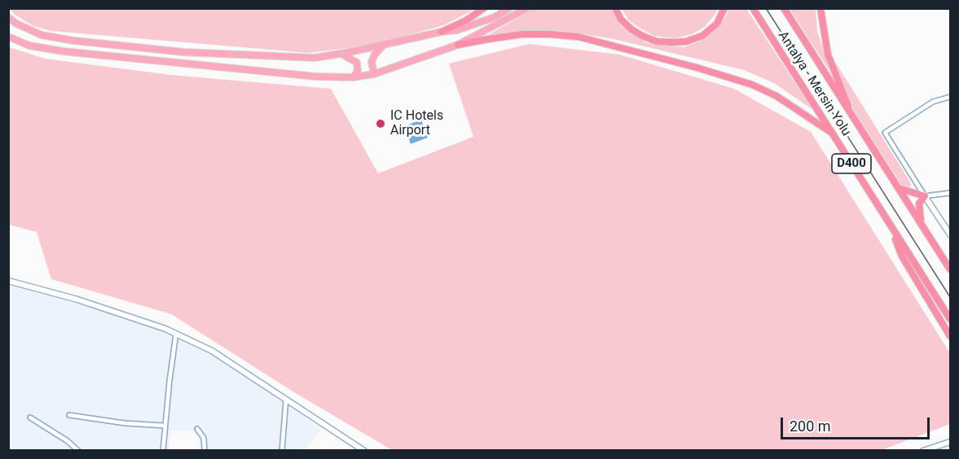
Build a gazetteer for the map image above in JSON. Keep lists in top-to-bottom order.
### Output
{
  "streets": {
    "highway": ["Antalya - Mersin Yolu", "D400"]
  },
  "places": ["IC Hotels Airport"],
  "scale_bar": "200 m"
}
